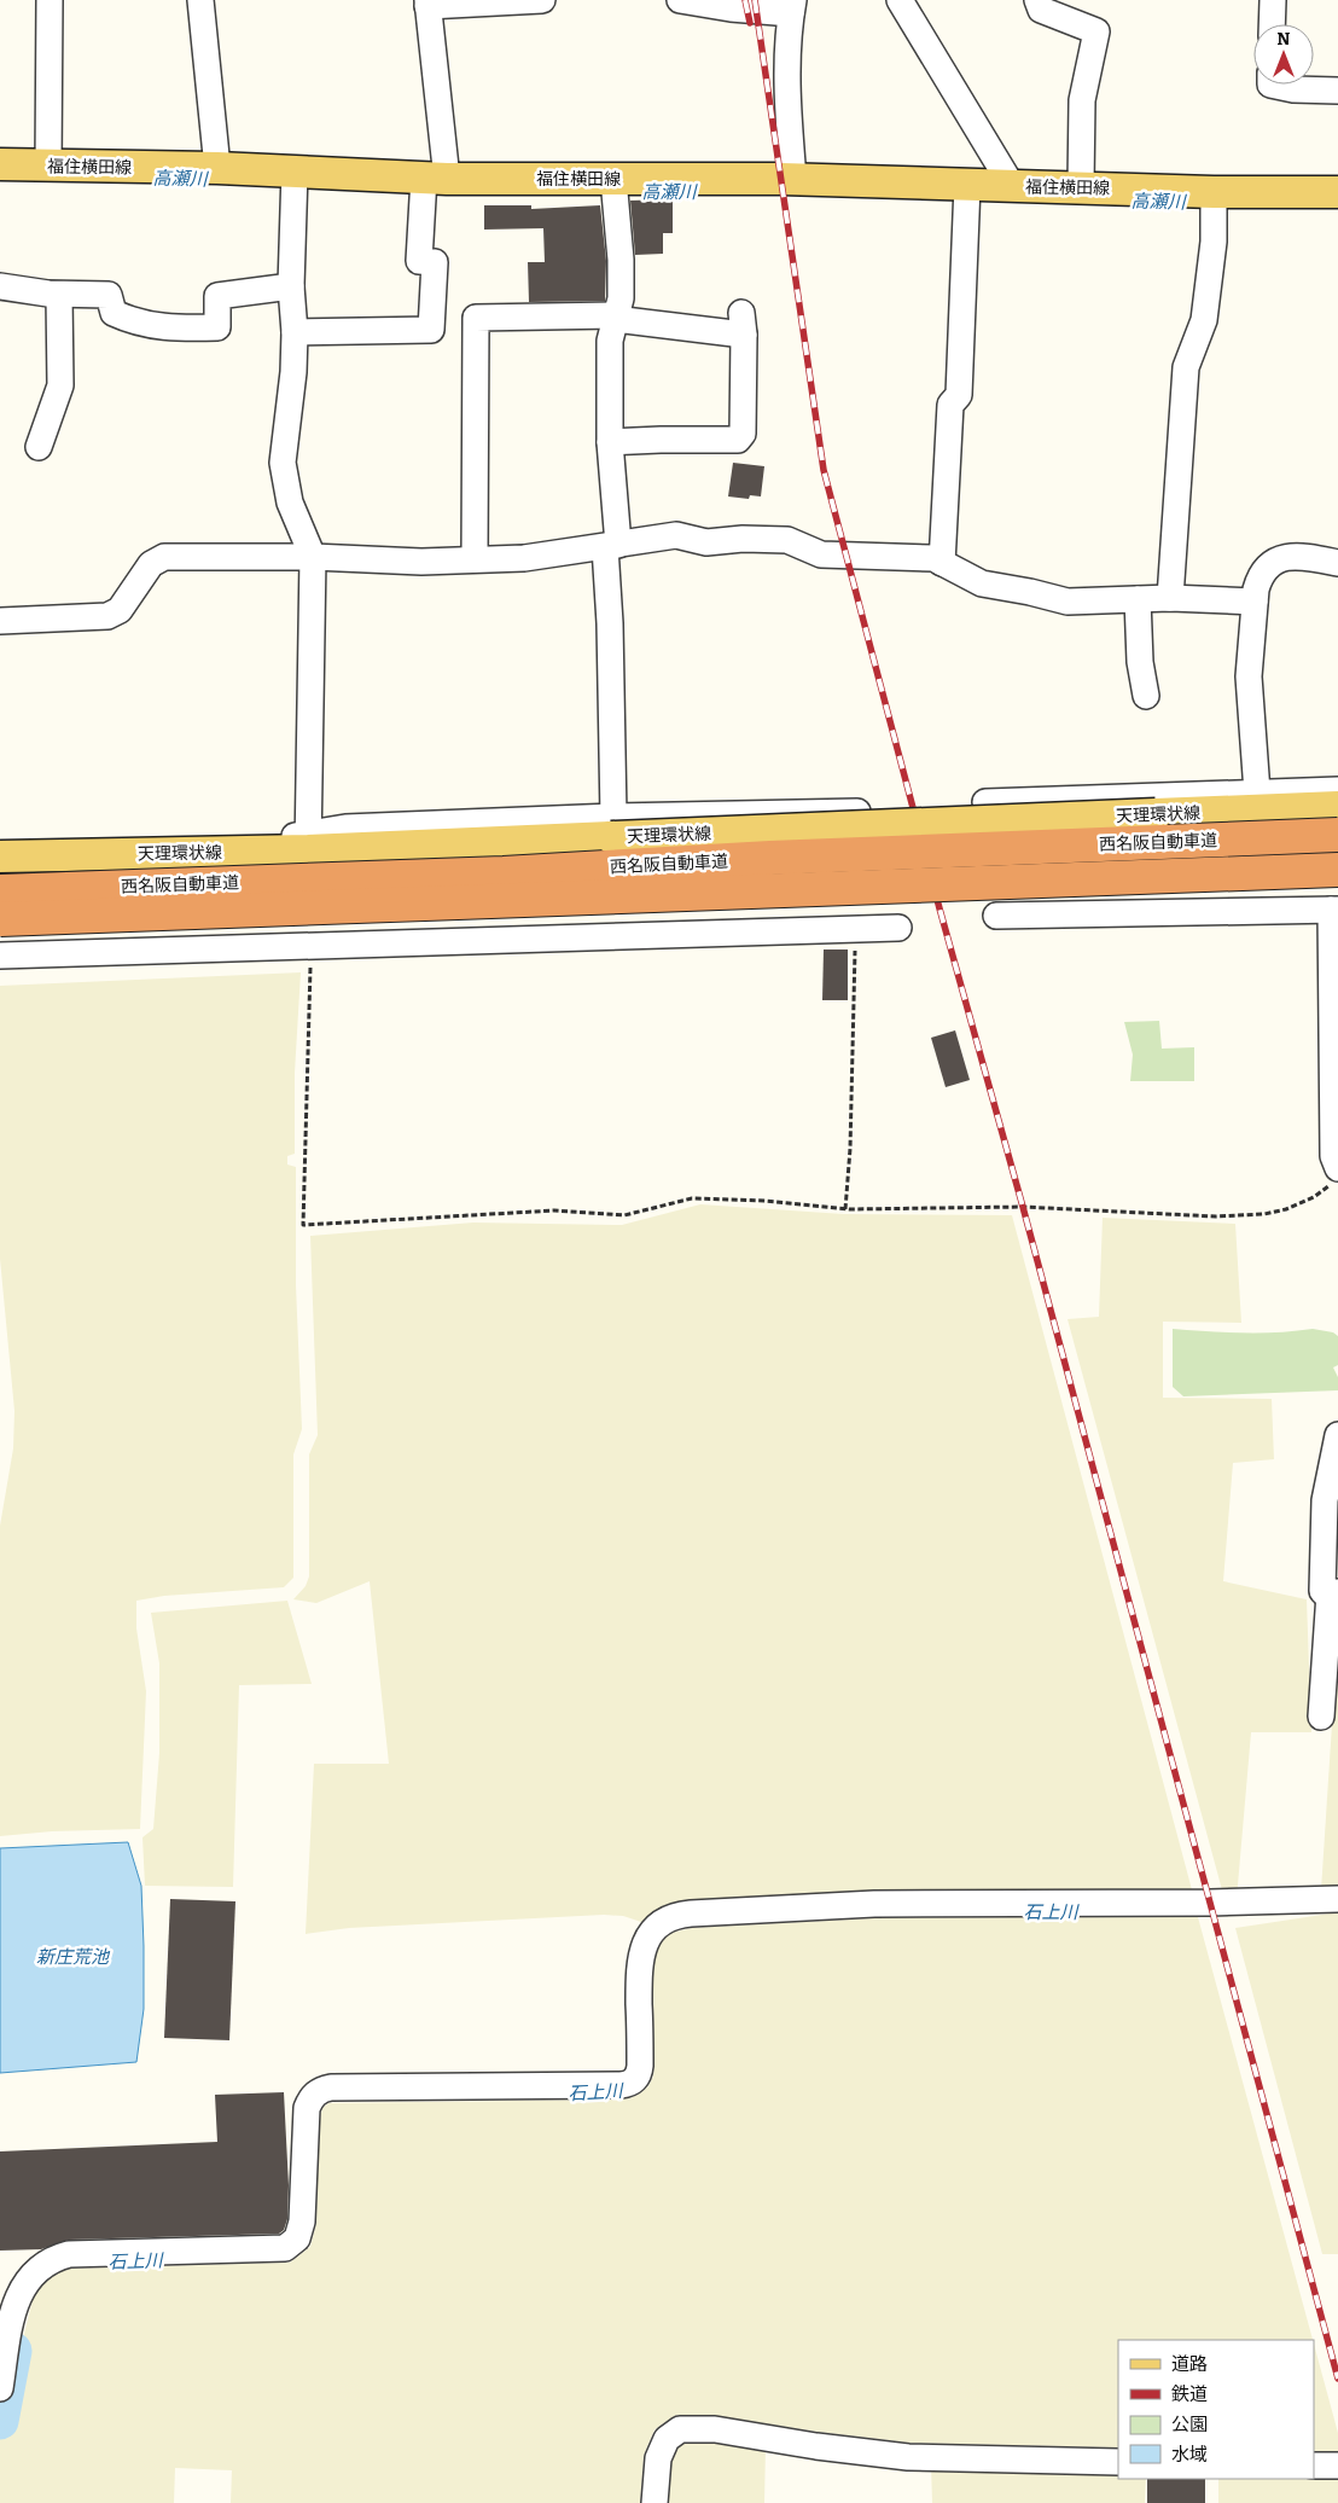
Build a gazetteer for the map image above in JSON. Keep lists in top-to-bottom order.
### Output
{
  "streets": {
    "highway": ["西名阪自動車道"],
    "main road": ["福住横田線", "天理環状線"]
  },
  "water": ["高瀬川", "石上川", "新庄荒池"],
  "legend": [
    "道路",
    "鉄道",
    "公園",
    "水域"
  ],
  "north": "top"
}
